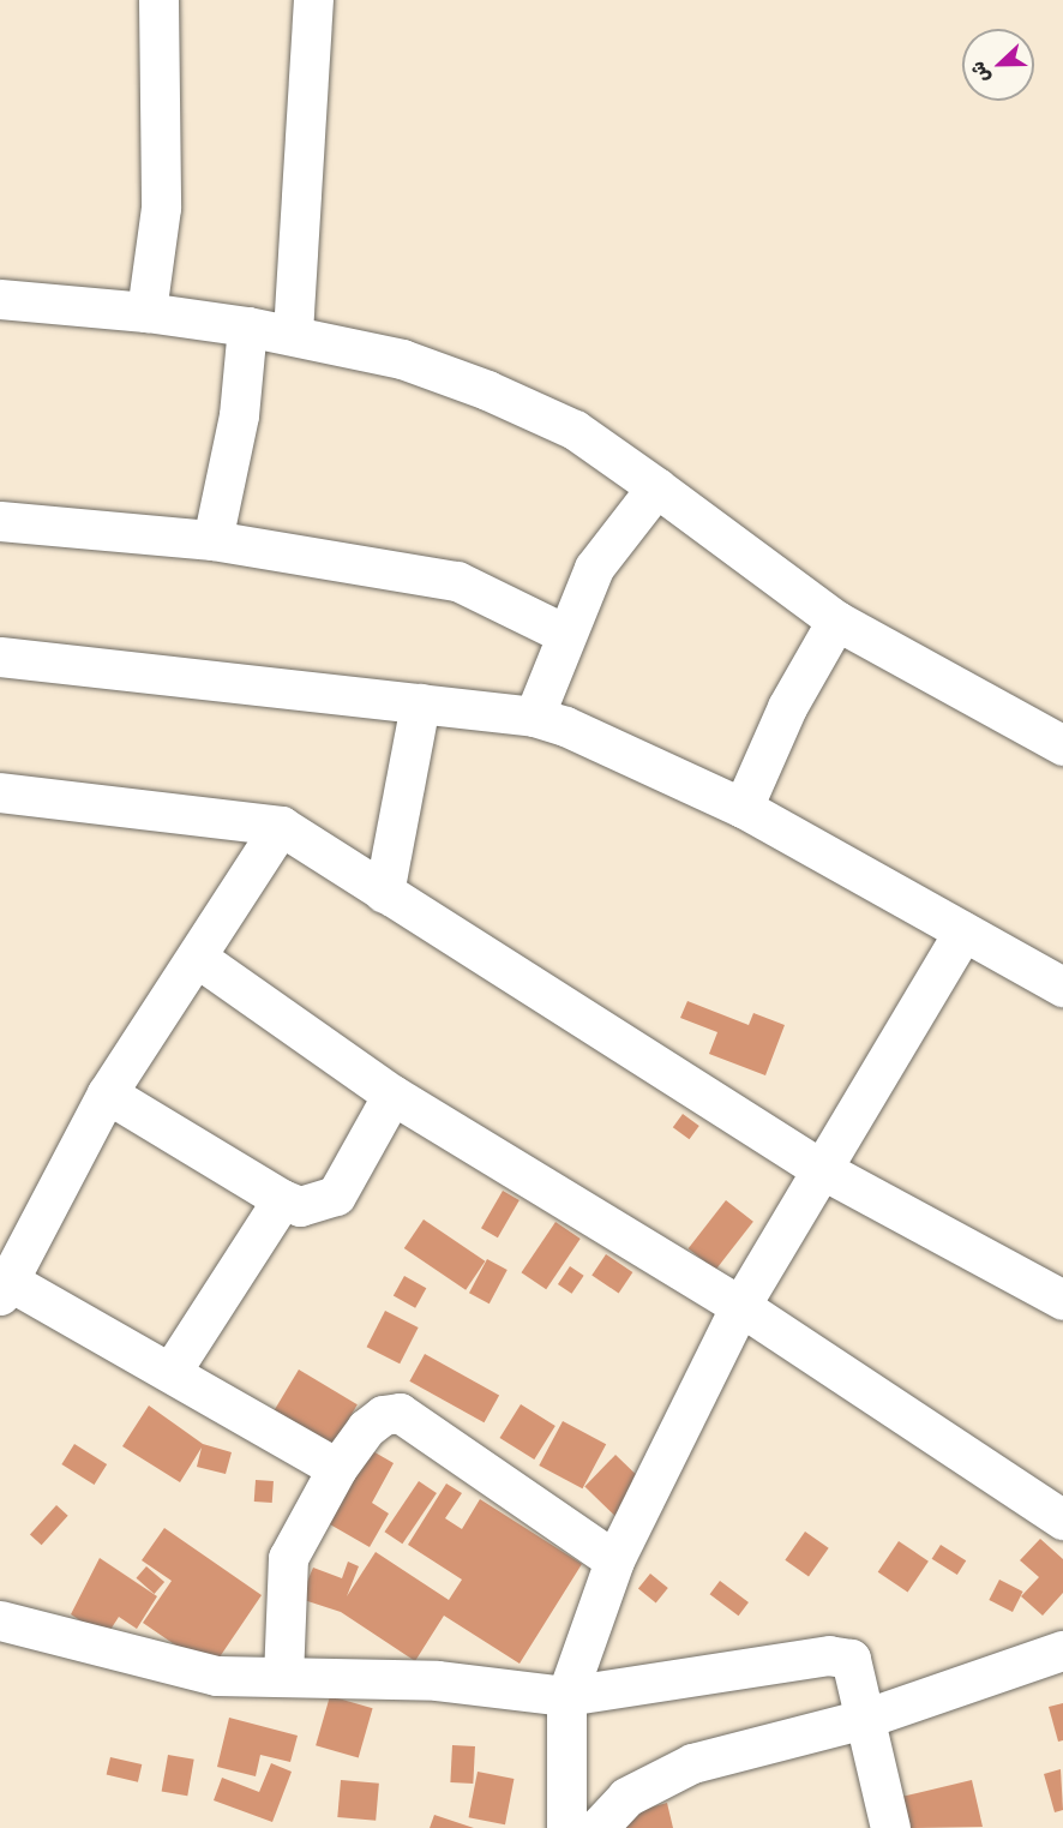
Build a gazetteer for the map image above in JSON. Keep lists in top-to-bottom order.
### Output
{
  "north": "left"
}
